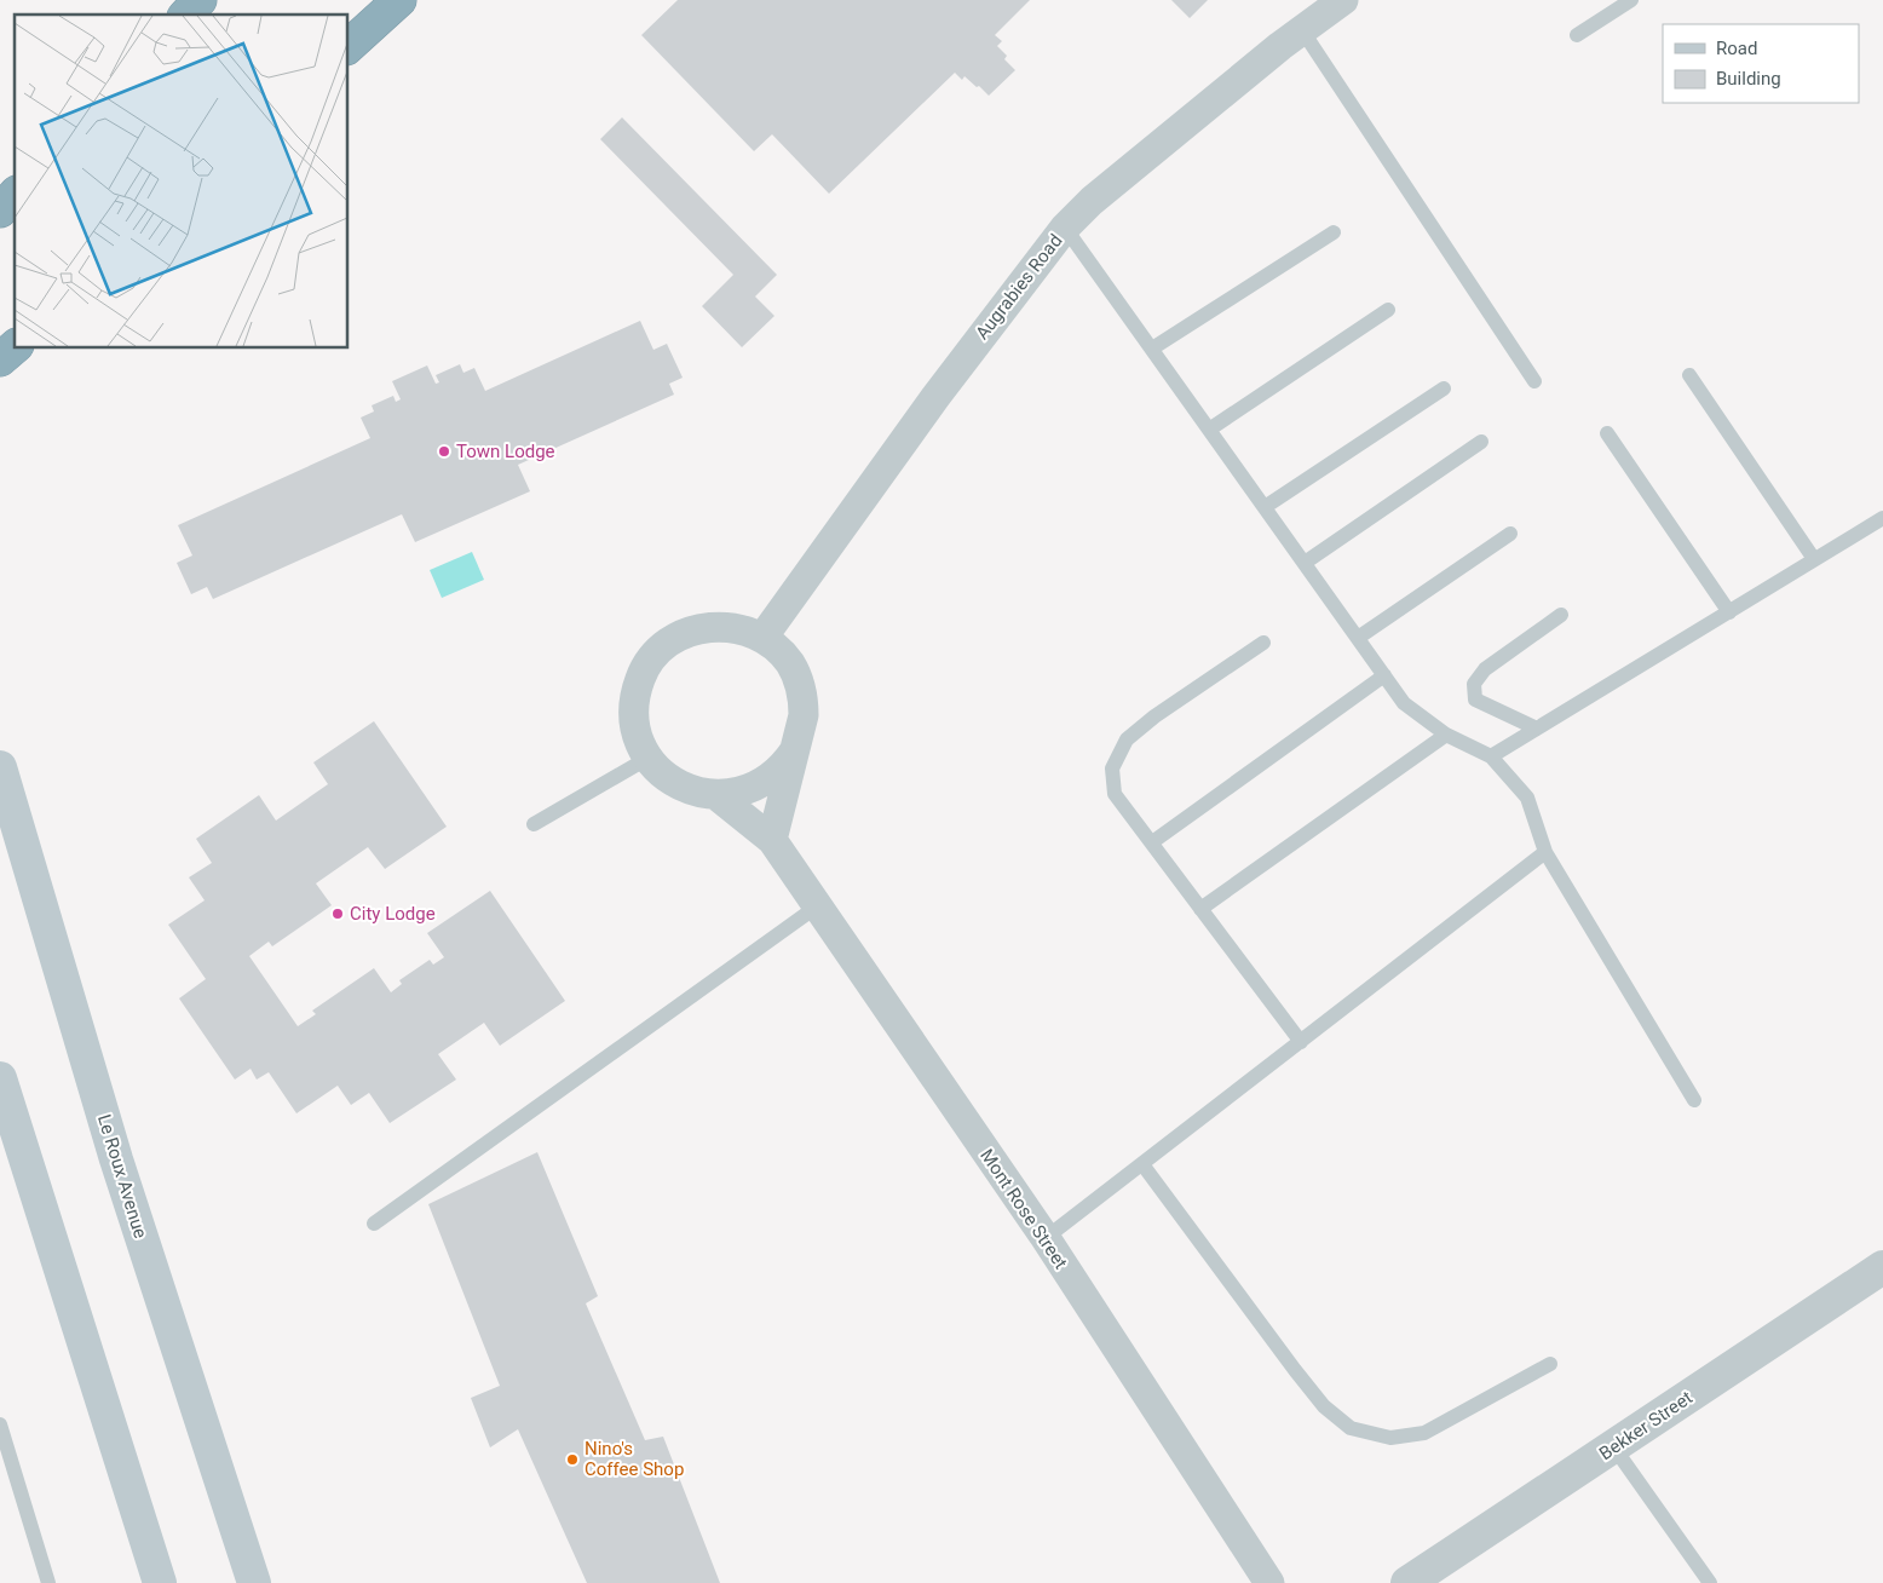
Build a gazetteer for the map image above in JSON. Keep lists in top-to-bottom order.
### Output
{
  "streets": {
    "main road": ["Le Roux Avenue"],
    "street": ["Augrabies Road", "Mont Rose Street", "Bekker Street"]
  },
  "crossings": [
    ["Augrabies Road", "Mont Rose Street"]
  ],
  "places": ["Town Lodge", "City Lodge", "Nino's Coffee Shop"],
  "legend": ["Road", "Building"]
}
